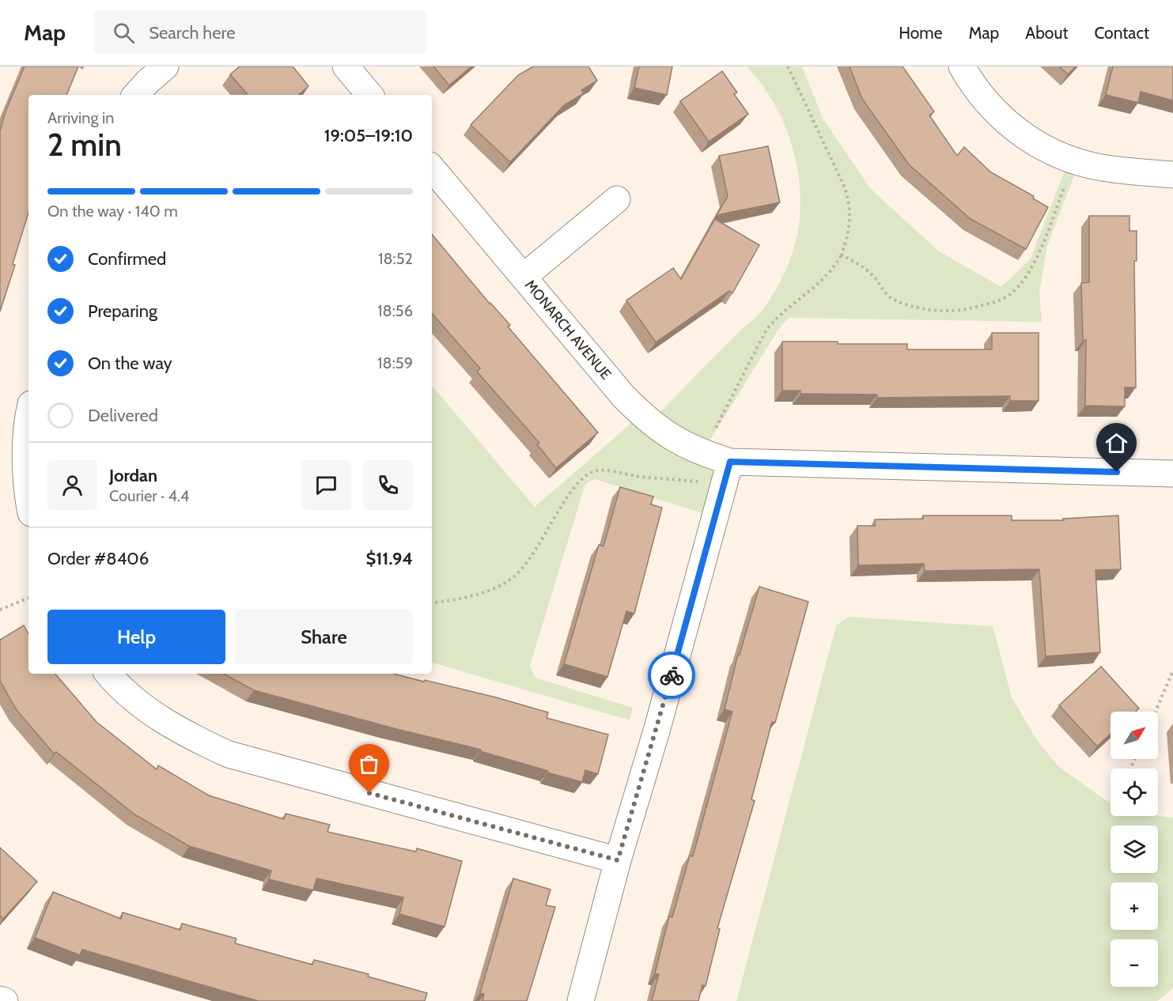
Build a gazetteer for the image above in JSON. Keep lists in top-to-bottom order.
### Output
{
  "streets": {
    "street": ["MONARCH AVENUE"]
  },
  "north": "top right",
  "page": {
    "header": "Map",
    "search": "Search here",
    "nav": [
      "Home",
      "Map",
      "About",
      "Contact"
    ],
    "heading": ["2 min", "Arriving in", "19:05–19:10"],
    "panel": [
      "Jordan",
      "Courier · 4.4",
      "Order #8406",
      "$11.94"
    ],
    "bar": "On the way · 140 m",
    "list": [
      ["Confirmed", "18:52"],
      ["Preparing", "18:56"],
      ["On the way", "18:59"],
      "Delivered"
    ],
    "buttons": ["Help", "Share"],
    "map_buttons": ["+", "−"]
  }
}
